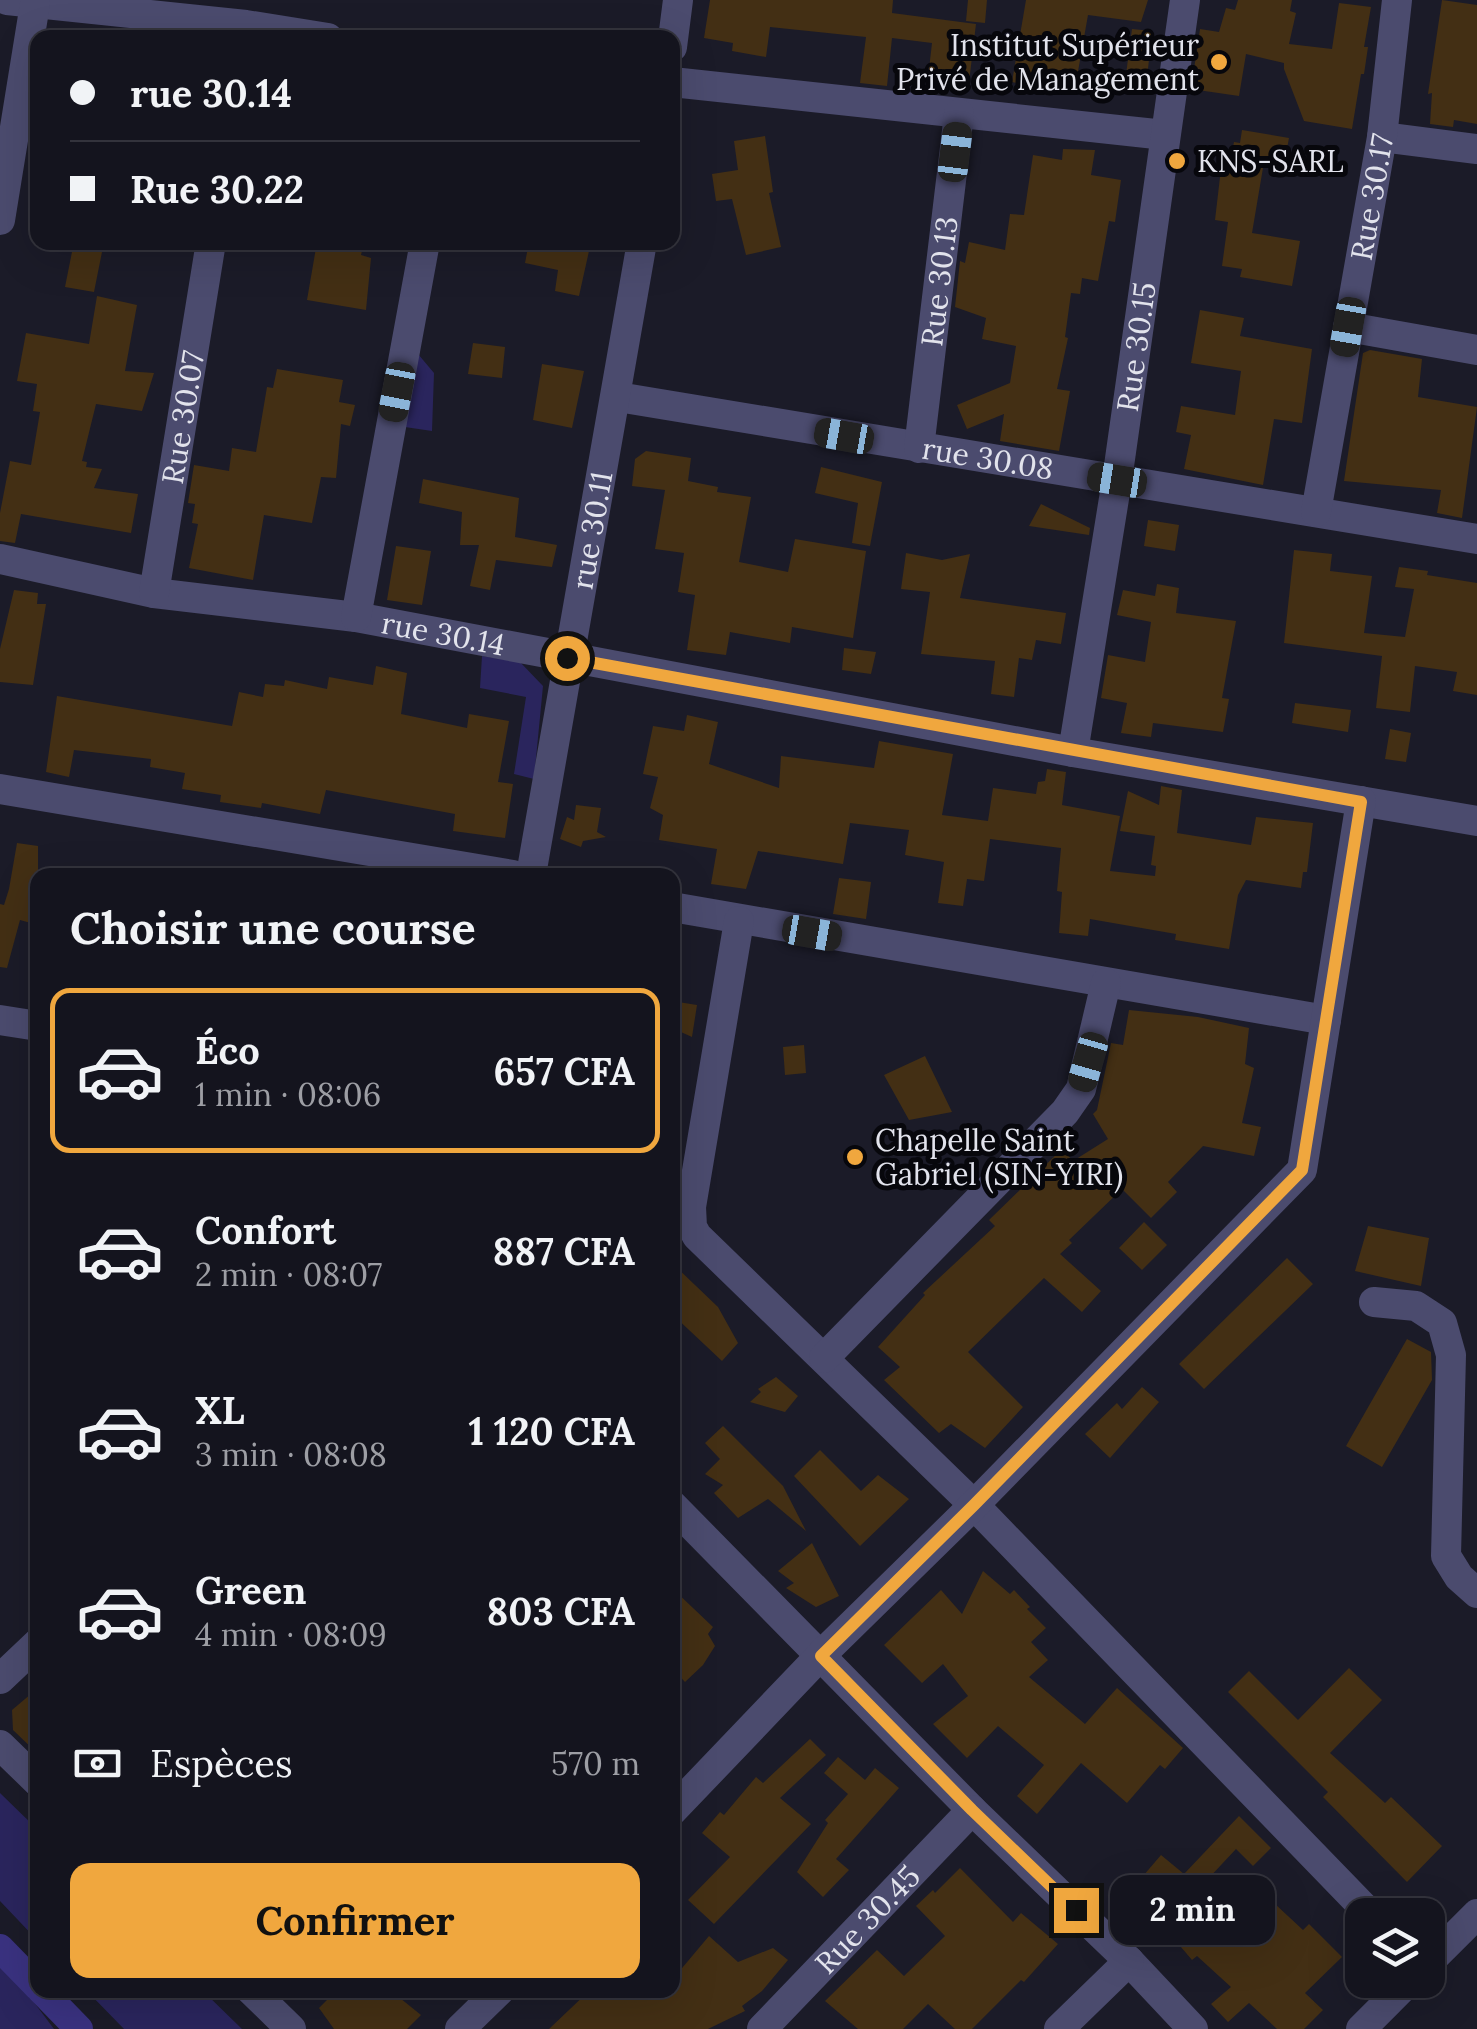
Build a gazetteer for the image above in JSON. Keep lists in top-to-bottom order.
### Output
{
  "streets": {
    "street": [
      "Rue 30.17",
      "Rue 30.13",
      "Rue 30.15",
      "Rue 30.07",
      "rue 30.08",
      "rue 30.11",
      "rue 30.14",
      "Rue 30.45"
    ]
  },
  "crossings": [
    ["Rue 30.17", "rue 30.08"],
    ["Rue 30.13", "rue 30.08"],
    ["Rue 30.15", "rue 30.08"],
    ["Rue 30.15", "rue 30.14"],
    ["Rue 30.07", "rue 30.14"],
    ["rue 30.08", "rue 30.11"],
    ["rue 30.11", "rue 30.14"]
  ],
  "places": ["Institut Supérieur Privé de Management", "KNS-SARL", "Chapelle Saint Gabriel (SIN-YIRI)"],
  "page": {
    "banner": ["rue 30.14", "Rue 30.22"],
    "heading": "Choisir une course",
    "list": [
      {
        "name": "Éco",
        "note": "1 min · 08:06",
        "value": "657 CFA"
      },
      {
        "name": "Confort",
        "note": "2 min · 08:07",
        "value": "887 CFA"
      },
      {
        "name": "XL",
        "note": "3 min · 08:08",
        "value": "1 120 CFA"
      },
      {
        "name": "Green",
        "note": "4 min · 08:09",
        "value": "803 CFA"
      }
    ],
    "pay": ["Espèces", "570 m"],
    "buttons": "Confirmer",
    "bubble": "2 min"
  }
}
